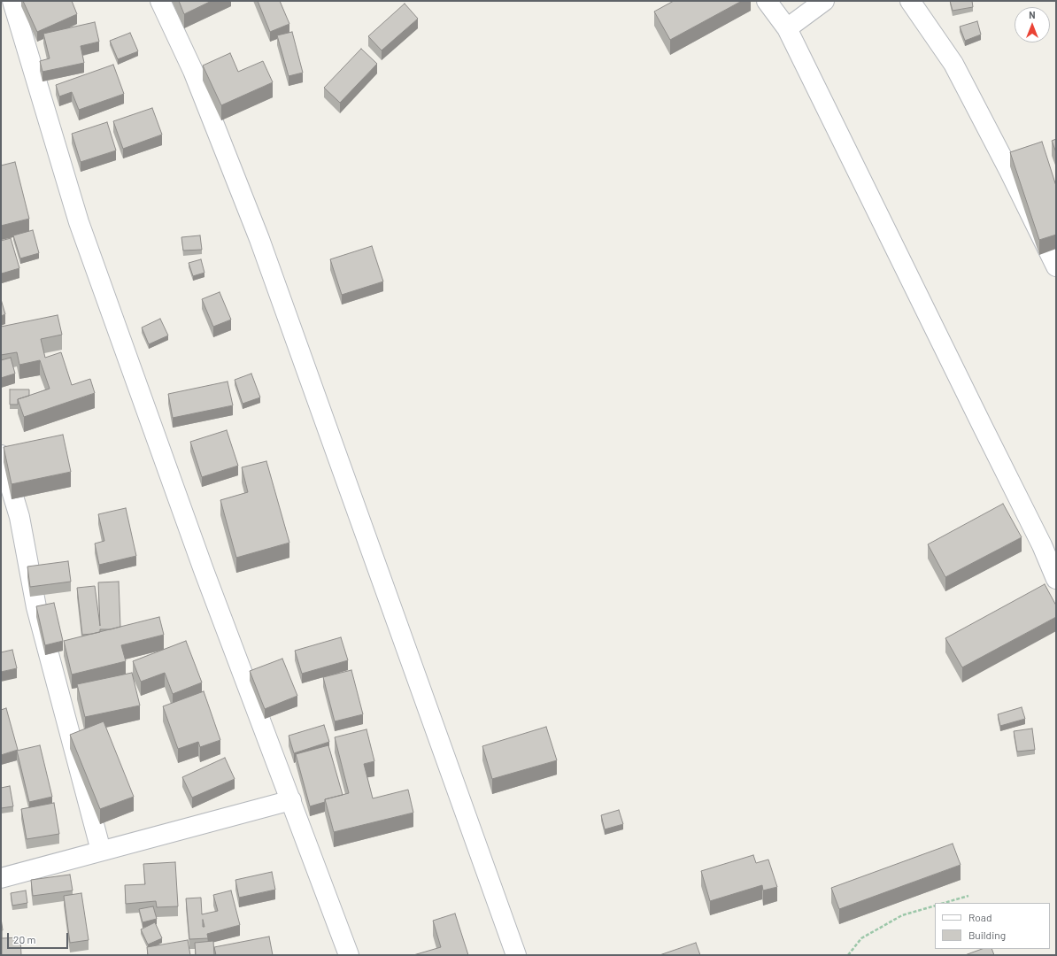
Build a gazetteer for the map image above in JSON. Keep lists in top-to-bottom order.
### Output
{
  "legend": ["Road", "Building"],
  "scale_bar": "20 m",
  "north": "top"
}
